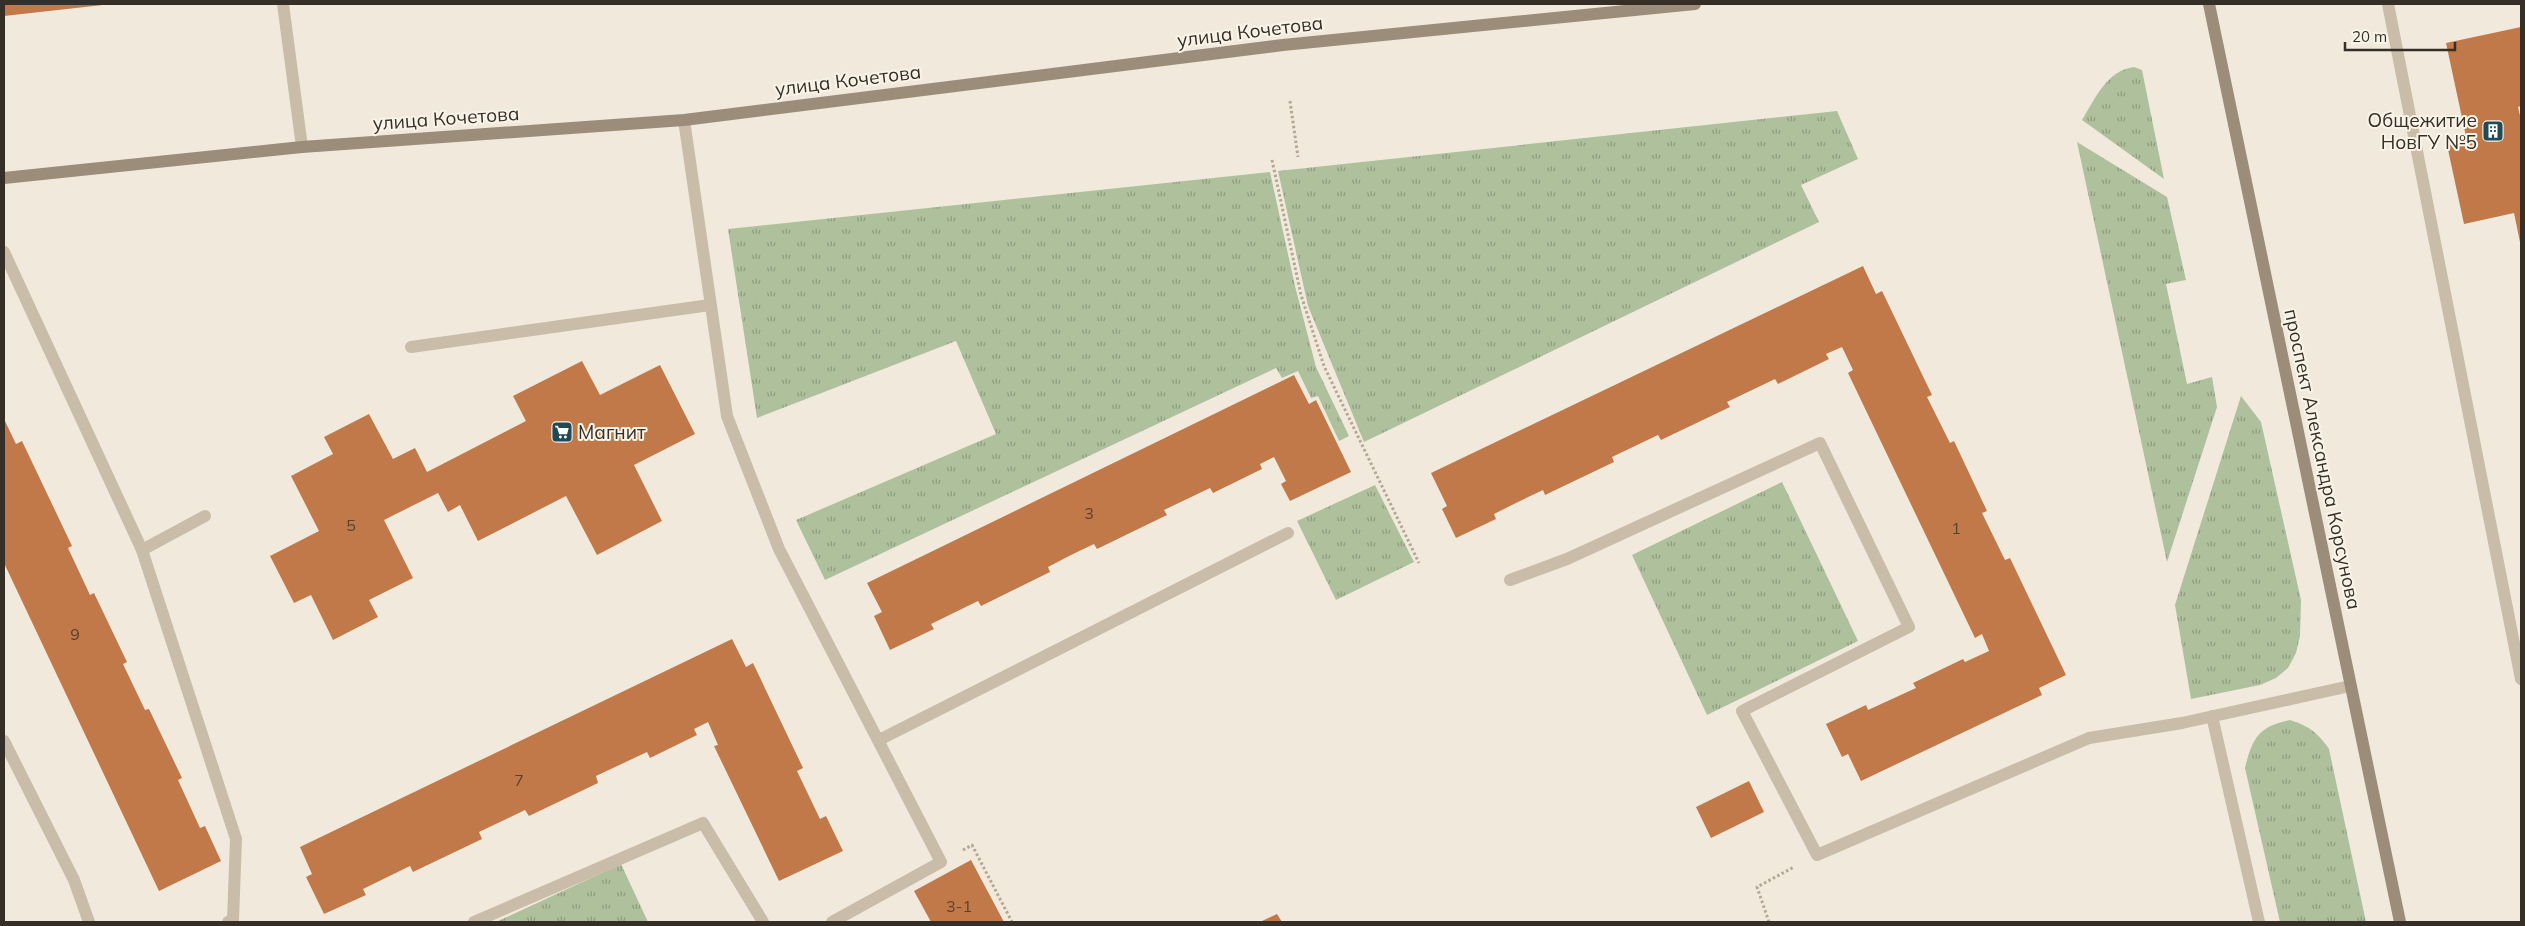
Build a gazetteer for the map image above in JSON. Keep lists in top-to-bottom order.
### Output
{
  "streets": {
    "main road": ["улица Кочетова", "проспект Александра Корсунова"]
  },
  "places": {
    "building": ["Общежитие НовГУ №5"],
    "supermarket": ["Магнит"]
  },
  "house_numbers": [
    "3",
    "5",
    "1",
    "9",
    "7",
    "3-1"
  ],
  "scale_bar": "20 m"
}
